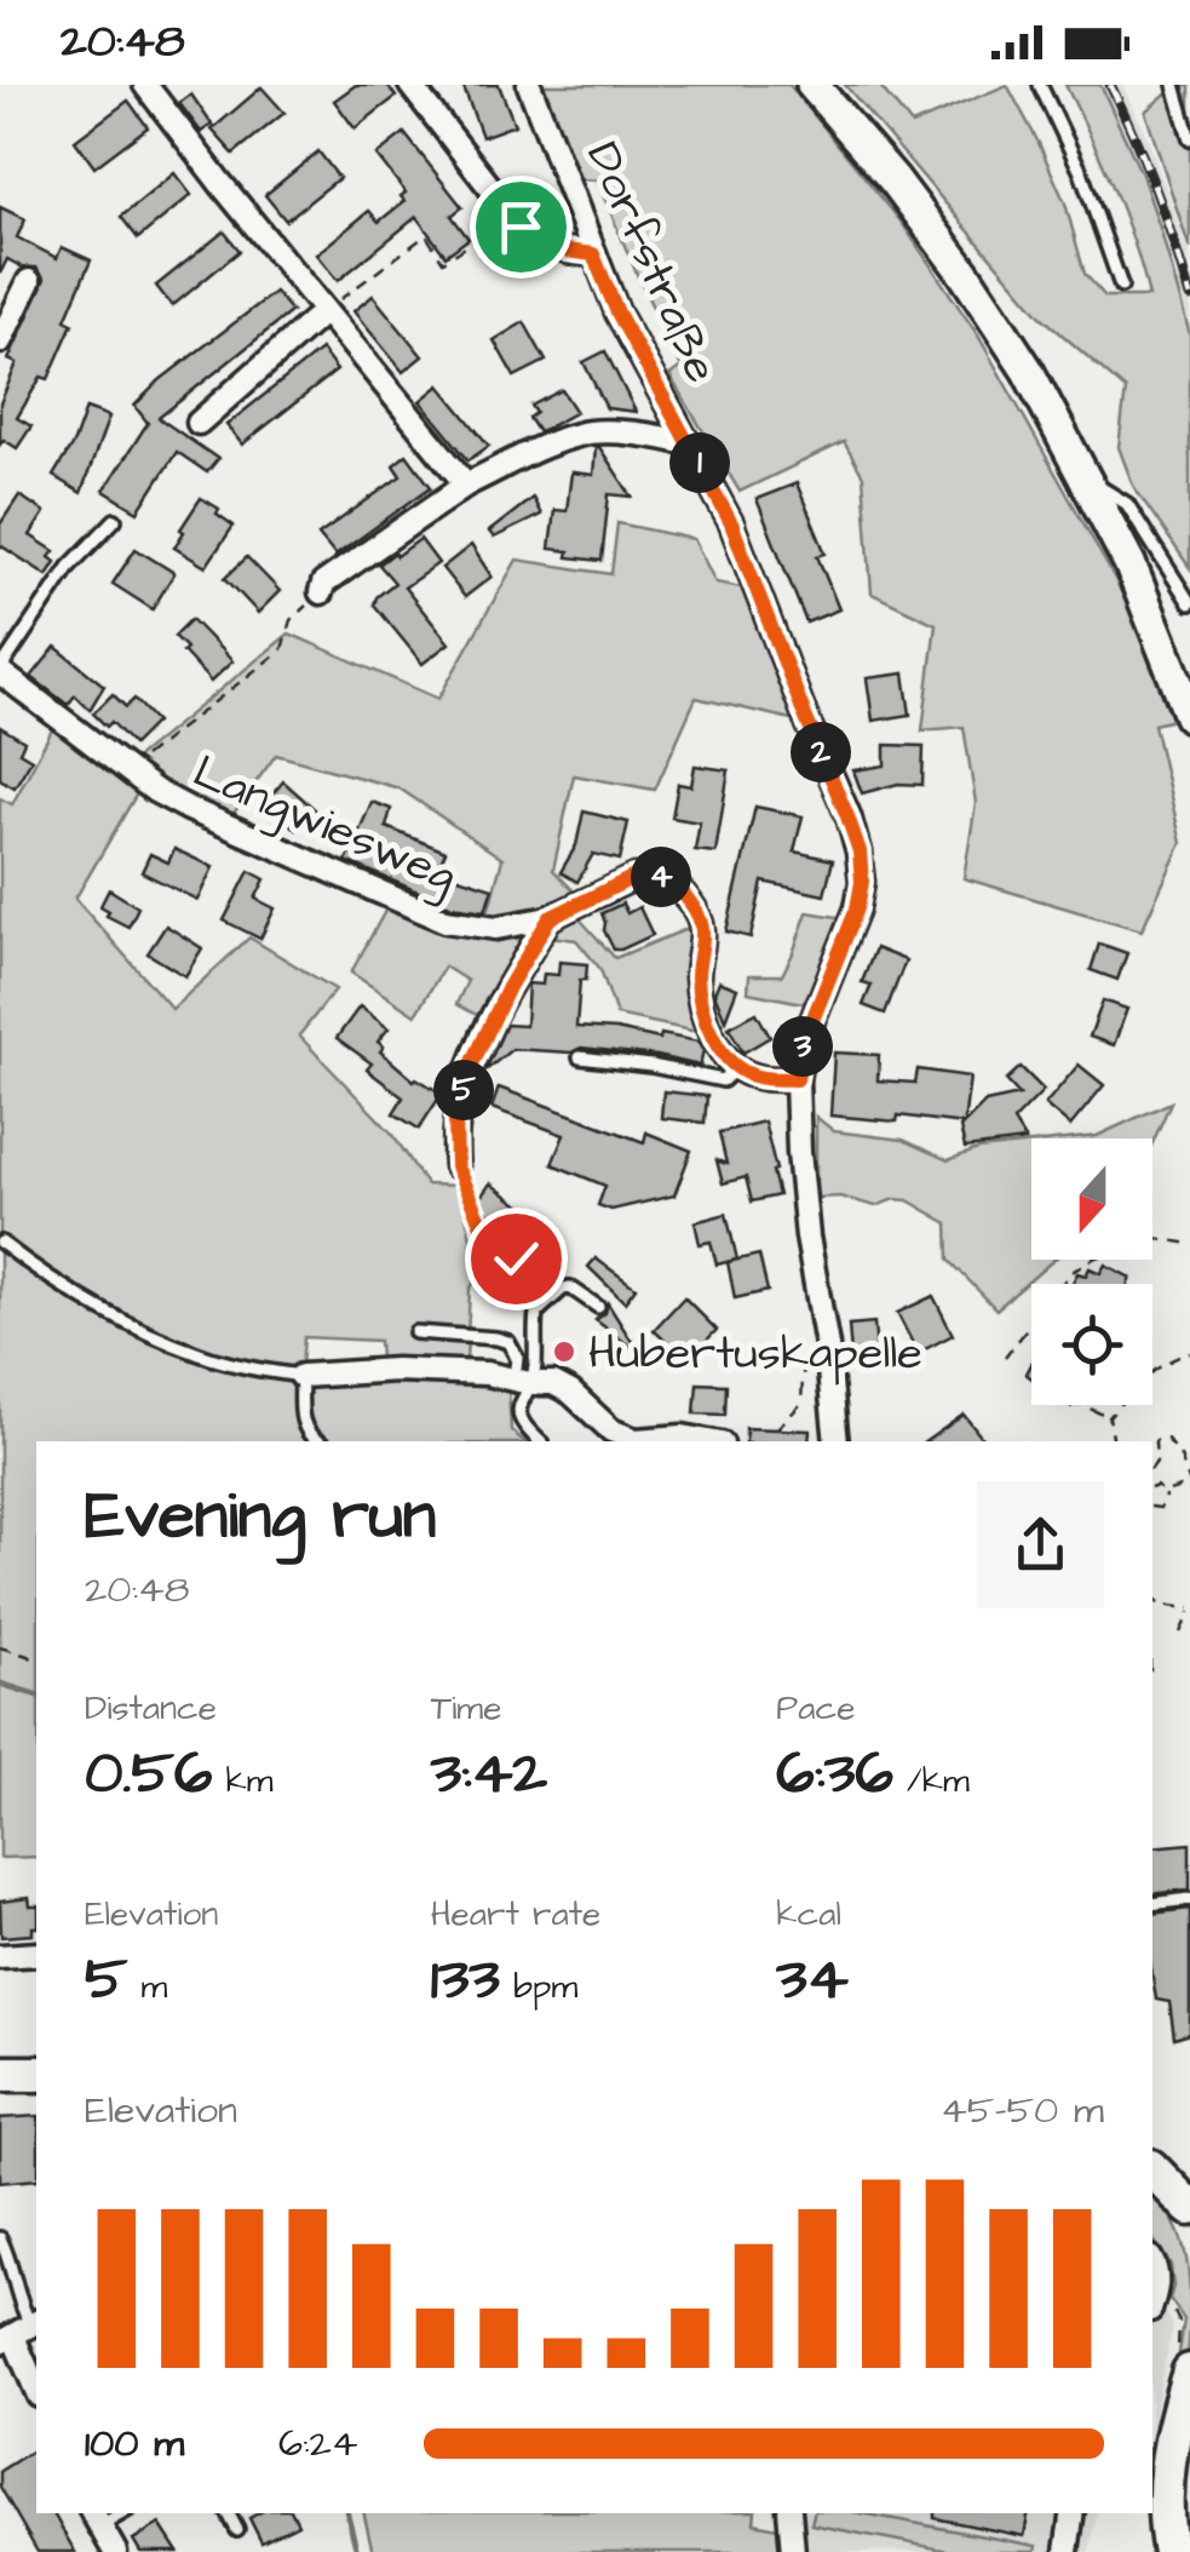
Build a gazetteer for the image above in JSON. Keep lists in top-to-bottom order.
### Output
{
  "streets": {
    "street": ["Dorfstraße", "Langwiesweg"]
  },
  "places": ["Hubertuskapelle"],
  "north": "bottom",
  "page": {
    "status": "20:48",
    "pins": [
      "1",
      "2",
      "4",
      "3",
      "5"
    ],
    "heading": ["Evening run", "20:48"],
    "stats": [
      ["Distance", "0.56 km"],
      ["Time", "3:42"],
      ["Pace", "6:36 /km"],
      ["Elevation", "5 m"],
      ["Heart rate", "133 bpm"],
      ["kcal", "34"]
    ],
    "chart": ["Elevation", "45–50 m"],
    "list": [
      {
        "name": "100 m",
        "note": "6:24"
      }
    ]
  }
}
